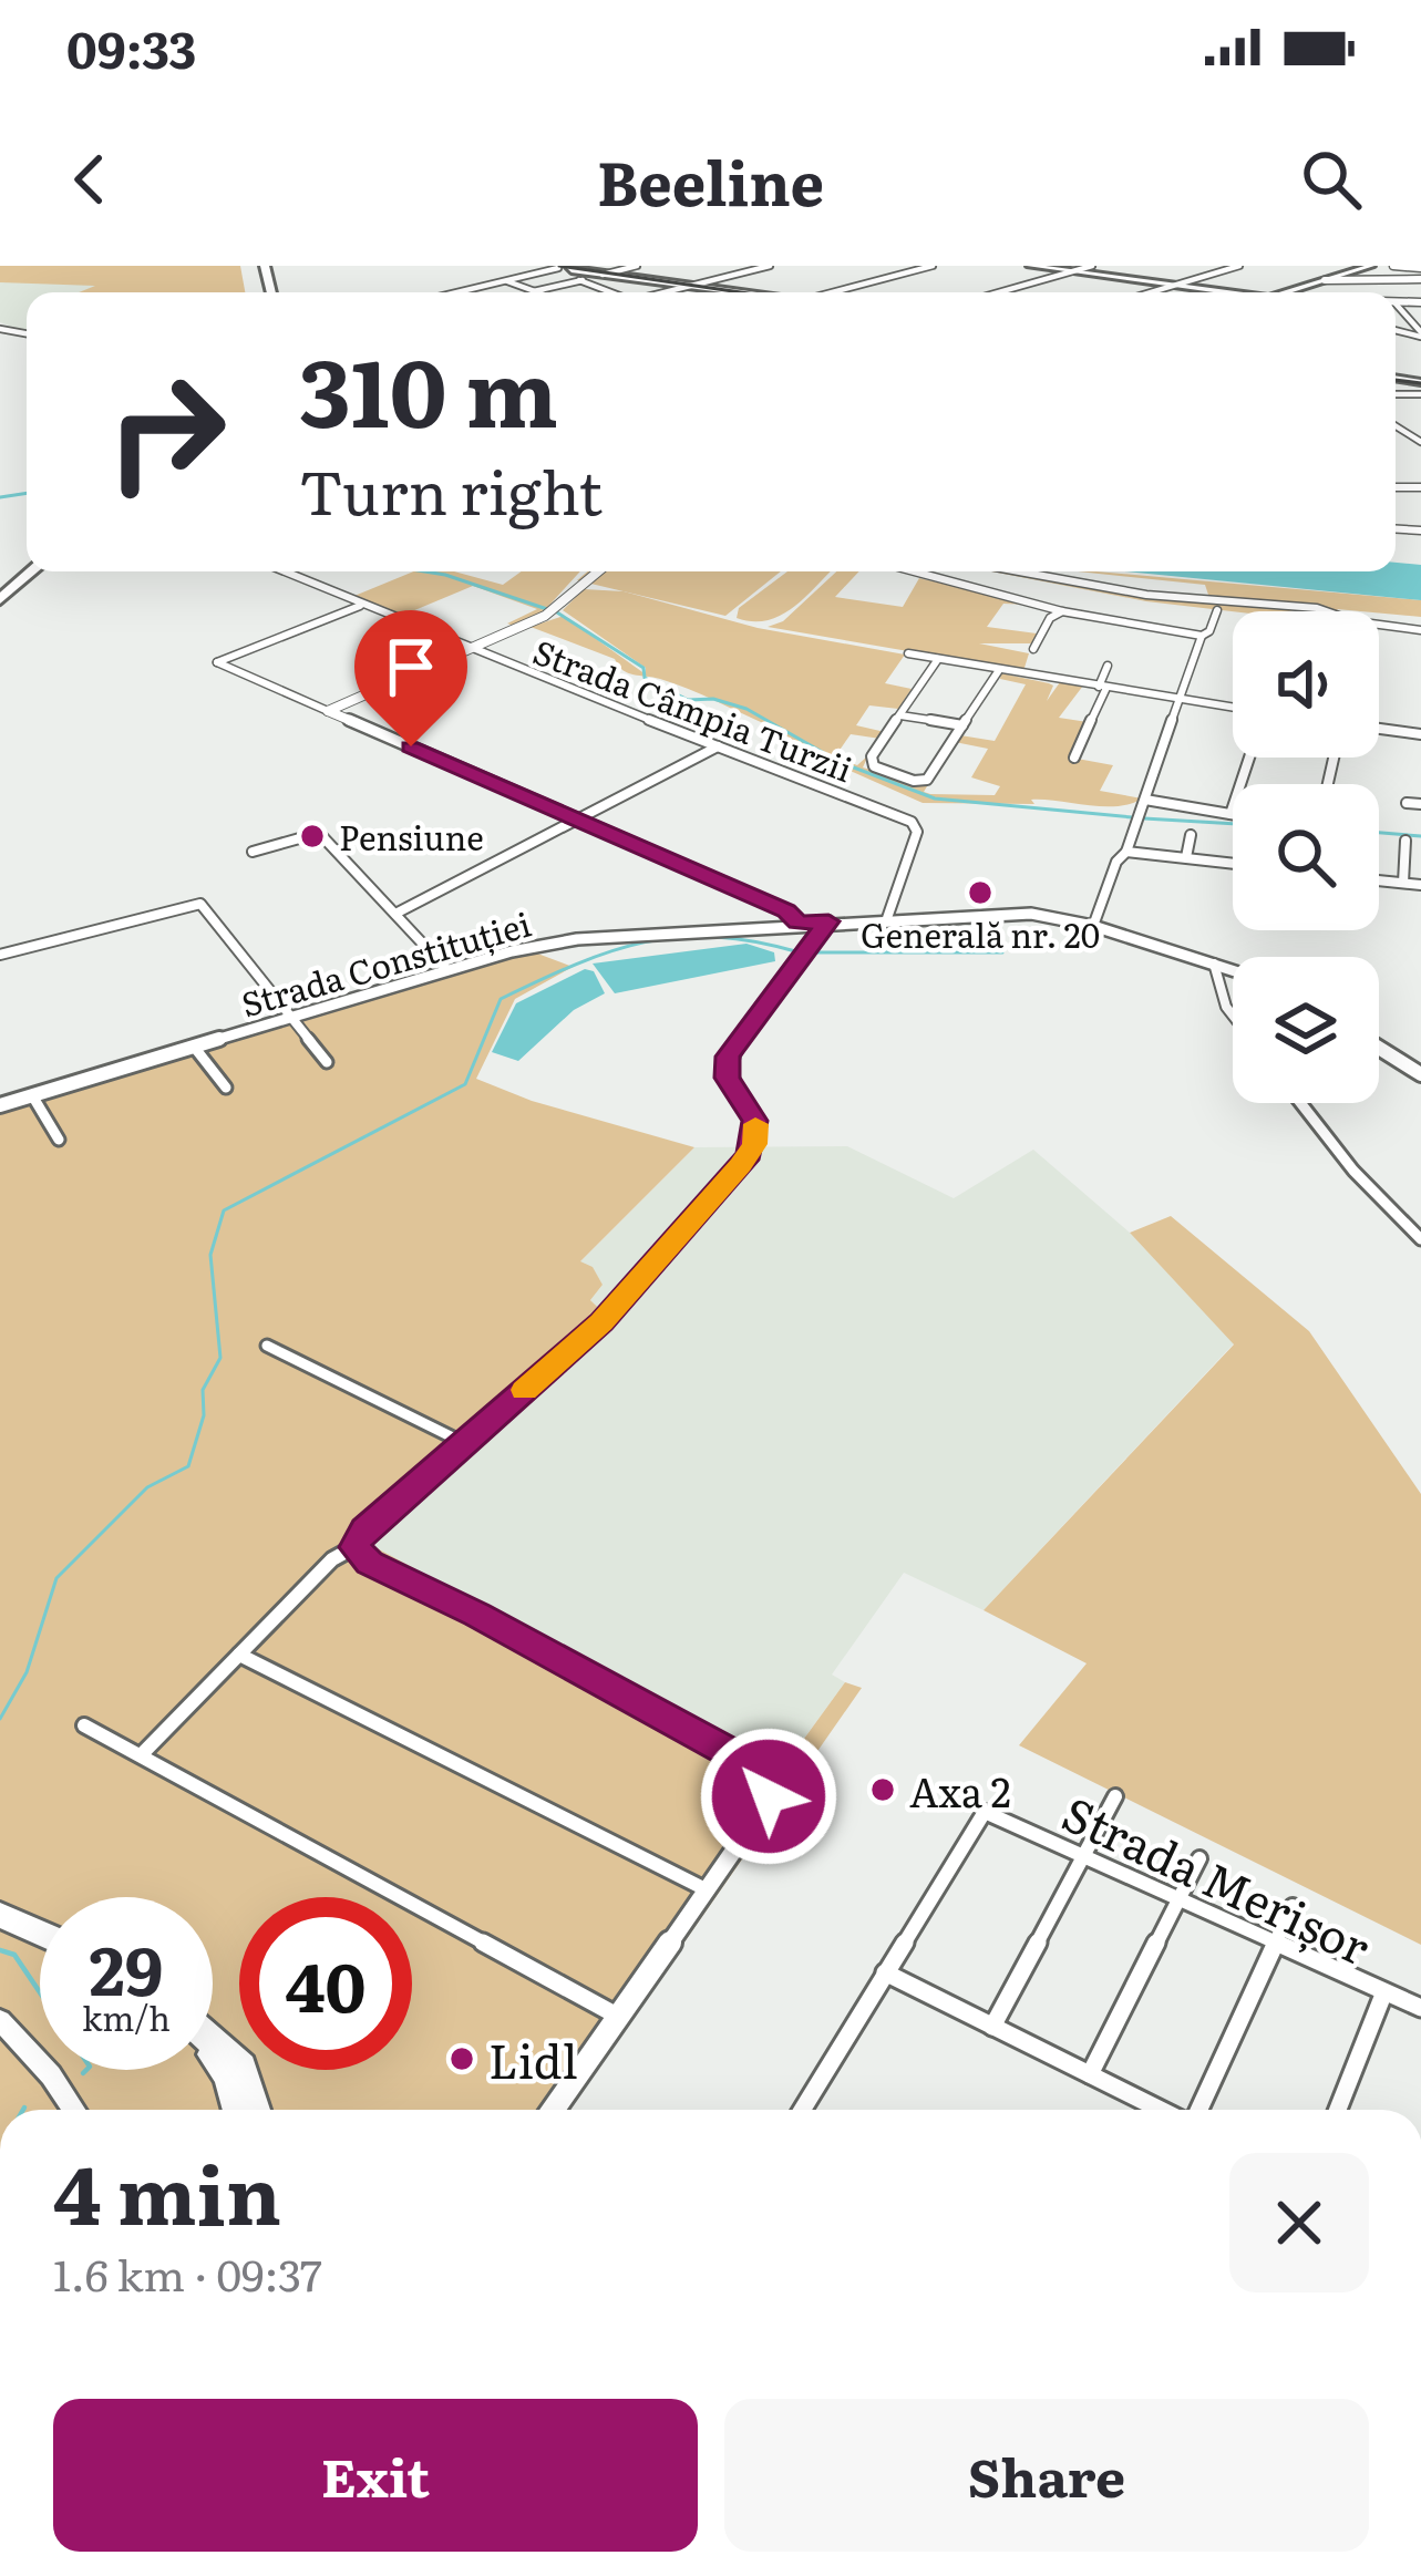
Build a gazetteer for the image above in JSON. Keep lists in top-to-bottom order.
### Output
{
  "streets": {
    "street": ["Strada Câmpia Turzii", "Strada Constituției", "Strada Merișor"]
  },
  "crossings": [
    ["Strada Câmpia Turzii", "Strada Constituției"]
  ],
  "places": [
    "Pensiune",
    "Generală nr. 20",
    "Axa 2",
    "Lidl"
  ],
  "page": {
    "status": "09:33",
    "header": "Beeline",
    "turn": ["310 m", "Turn right"],
    "speed": "29 km/h",
    "limit": "40",
    "heading": ["4 min", "1.6 km · 09:37"],
    "buttons": ["Exit", "Share"]
  }
}
